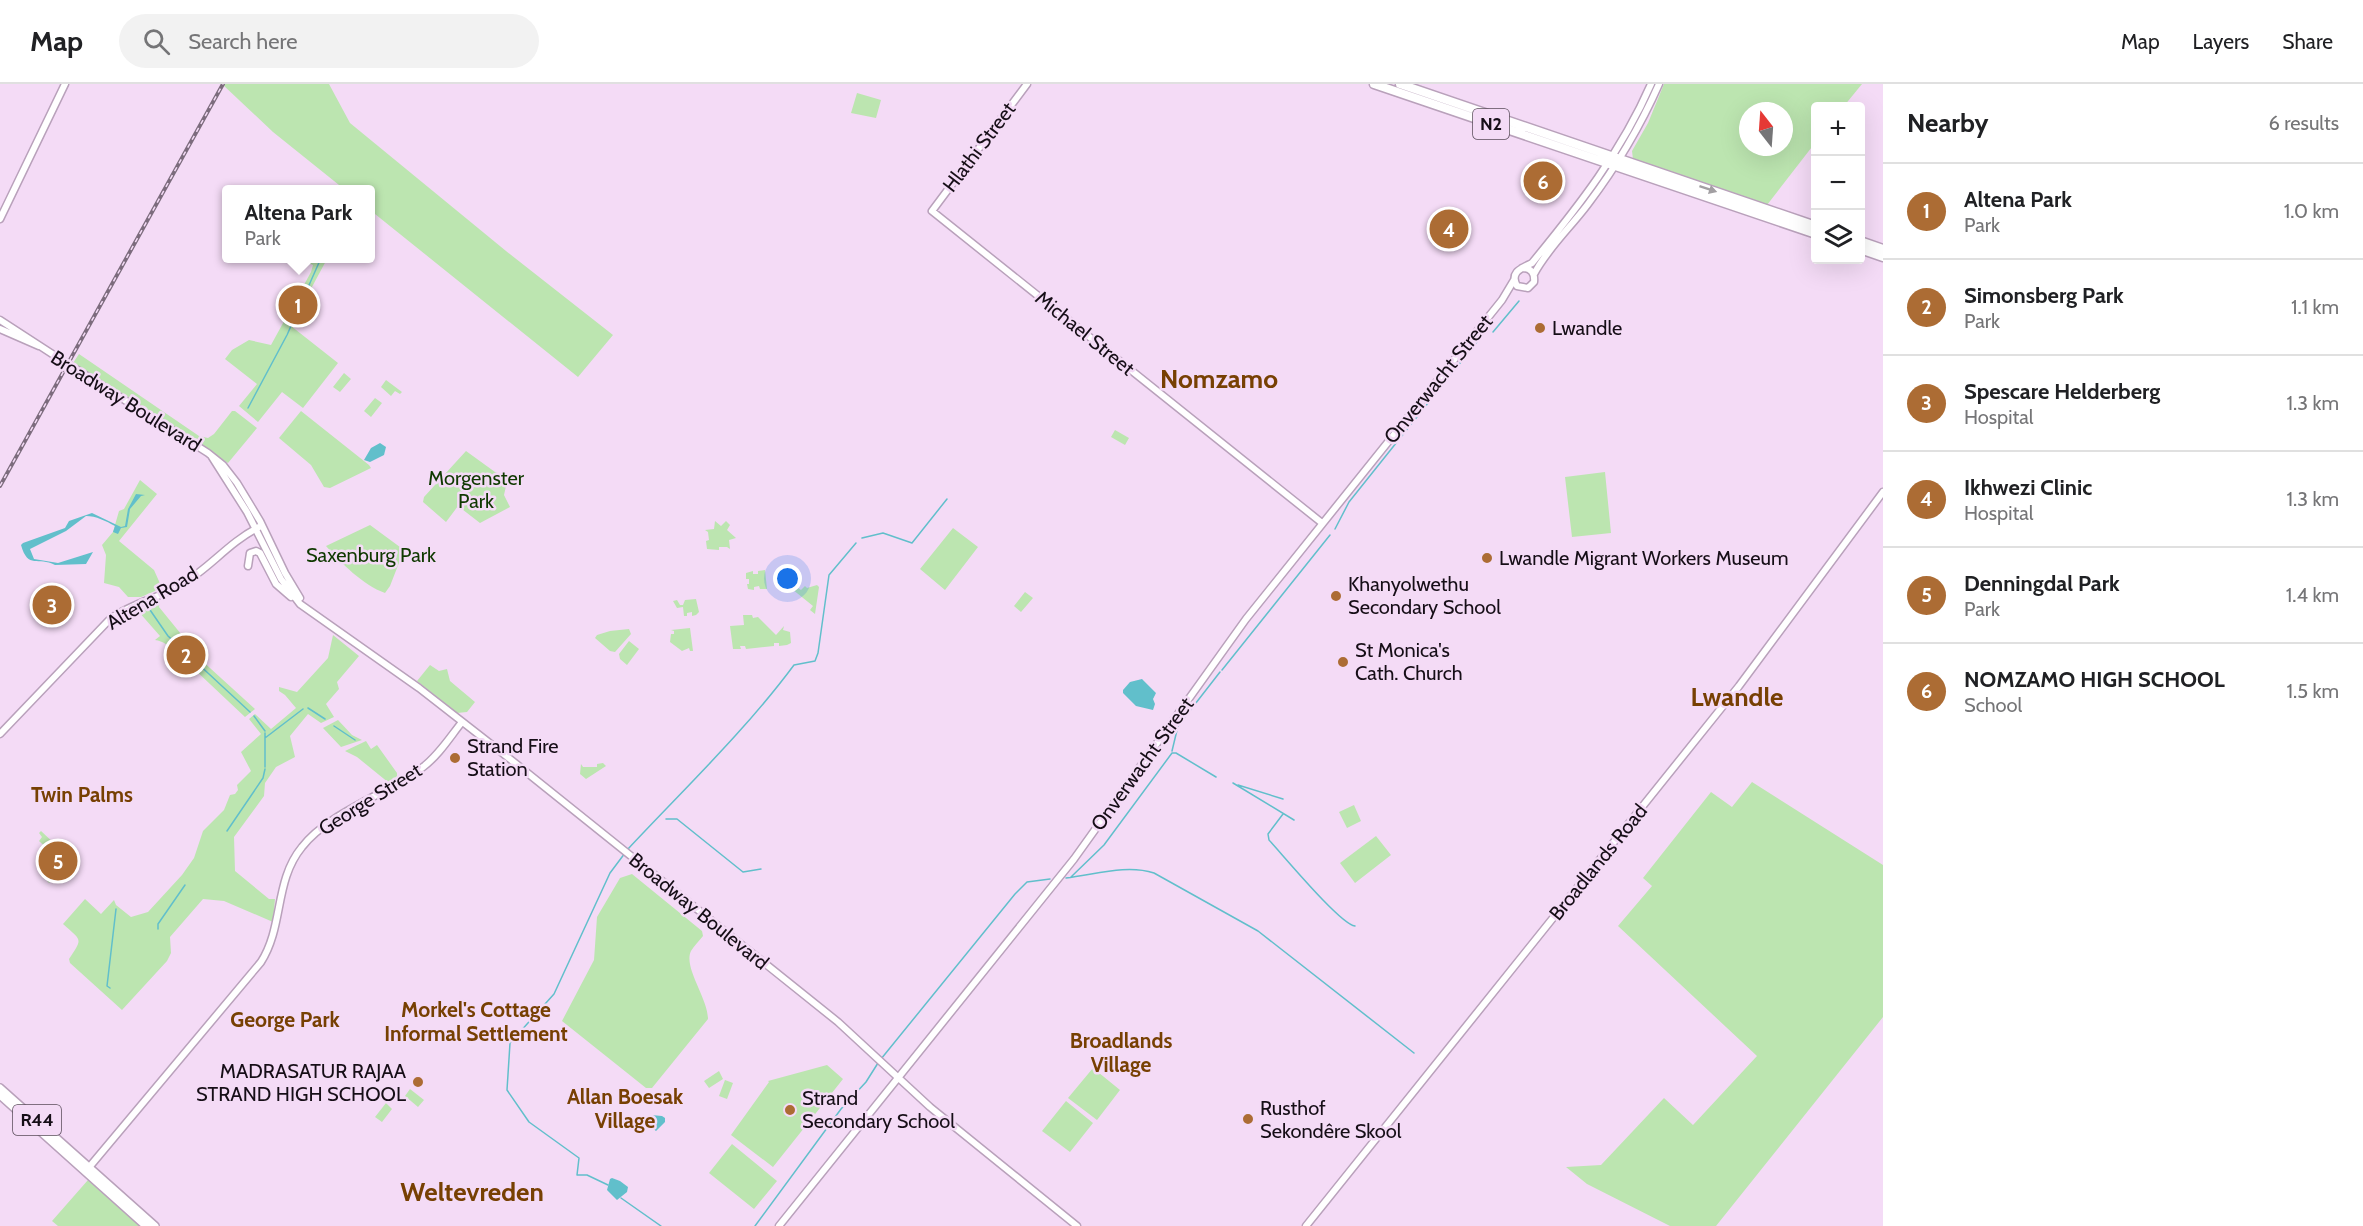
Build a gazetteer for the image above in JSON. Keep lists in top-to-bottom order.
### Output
{
  "streets": {
    "highway": ["N2"],
    "main road": ["R44"],
    "street": [
      "Hlathi Street",
      "Michael Street",
      "Onverwacht Street",
      "Broadway Boulevard",
      "Altena Road",
      "George Street",
      "Broadlands Road"
    ]
  },
  "crossings": [
    ["Hlathi Street", "Michael Street"],
    ["Michael Street", "Onverwacht Street"],
    ["Onverwacht Street", "Broadway Boulevard"],
    ["Broadway Boulevard", "Altena Road"],
    ["Broadway Boulevard", "George Street"],
    ["George Street", "R44"]
  ],
  "districts": [
    "Nomzamo",
    "Lwandle",
    "Twin Palms",
    "Morkel's Cottage Informal Settlement",
    "George Park",
    "Broadlands Village",
    "Allan Boesak Village",
    "Weltevreden"
  ],
  "parks": ["Morgenster Park", "Saxenburg Park"],
  "places": [
    "Lwandle",
    "Lwandle Migrant Workers Museum",
    "Khanyolwethu Secondary School",
    "St Monica's Cath. Church",
    "Strand Fire Station",
    "MADRASATUR RAJAA STRAND HIGH SCHOOL",
    "Strand Secondary School",
    "Rusthof Sekondêre Skool"
  ],
  "north": "top",
  "page": {
    "header": "Map",
    "search": "Search here",
    "nav": ["Map", "Layers", "Share"],
    "heading": ["Nearby", "6 results"],
    "map_buttons": ["+", "−"],
    "pins": [
      "6",
      "4",
      "1",
      "3",
      "2",
      "5"
    ],
    "list": [
      {
        "mark": "1",
        "name": "Altena Park",
        "note": "Park",
        "value": "1.0 km"
      },
      {
        "mark": "2",
        "name": "Simonsberg Park",
        "note": "Park",
        "value": "1.1 km"
      },
      {
        "mark": "3",
        "name": "Spescare Helderberg",
        "note": "Hospital",
        "value": "1.3 km"
      },
      {
        "mark": "4",
        "name": "Ikhwezi Clinic",
        "note": "Hospital",
        "value": "1.3 km"
      },
      {
        "mark": "5",
        "name": "Denningdal Park",
        "note": "Park",
        "value": "1.4 km"
      },
      {
        "mark": "6",
        "name": "NOMZAMO HIGH SCHOOL",
        "note": "School",
        "value": "1.5 km"
      }
    ],
    "popup": ["Altena Park", "Park"]
  }
}
